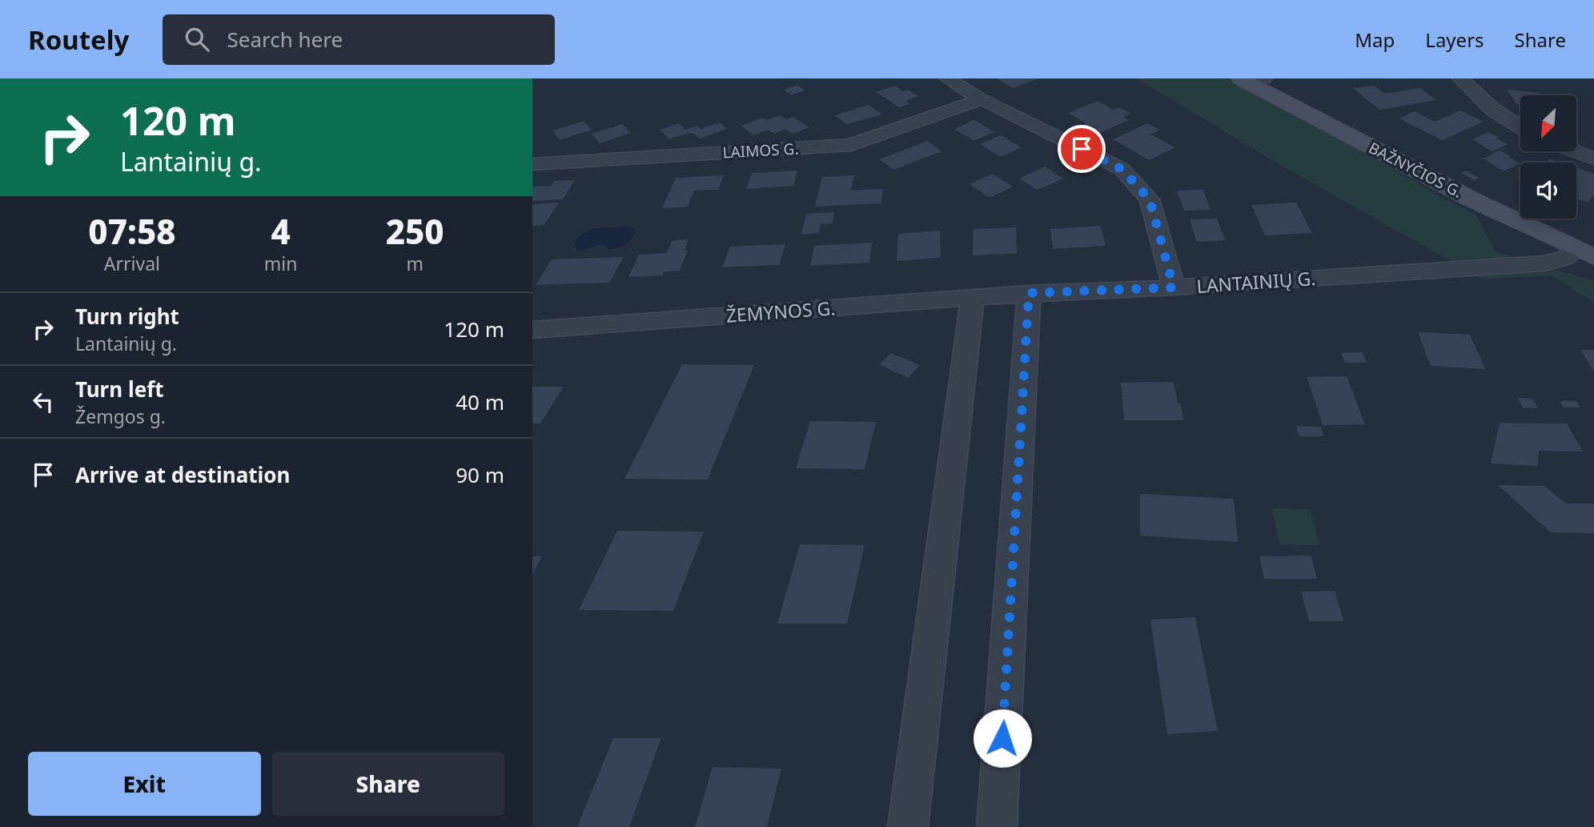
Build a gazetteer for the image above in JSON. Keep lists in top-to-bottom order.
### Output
{
  "streets": {
    "main road": ["BAŽNYČIOS G."],
    "street": ["LAIMOS G.", "LANTAINIŲ G.", "ŽEMYNOS G."]
  },
  "crossings": [
    ["BAŽNYČIOS G.", "LANTAINIŲ G."],
    ["LANTAINIŲ G.", "ŽEMYNOS G."]
  ],
  "north": "bottom left",
  "page": {
    "header": "Routely",
    "search": "Search here",
    "nav": ["Map", "Layers", "Share"],
    "turn": ["120 m", "Lantainių g."],
    "eta": [
      "07:58",
      "Arrival",
      "4",
      "min",
      "250",
      "m"
    ],
    "list": [
      {
        "name": "Turn right",
        "note": "Lantainių g.",
        "value": "120 m"
      },
      {
        "name": "Turn left",
        "note": "Žemgos g.",
        "value": "40 m"
      },
      {
        "name": "Arrive at destination",
        "value": "90 m"
      }
    ],
    "buttons": ["Exit", "Share"]
  }
}
